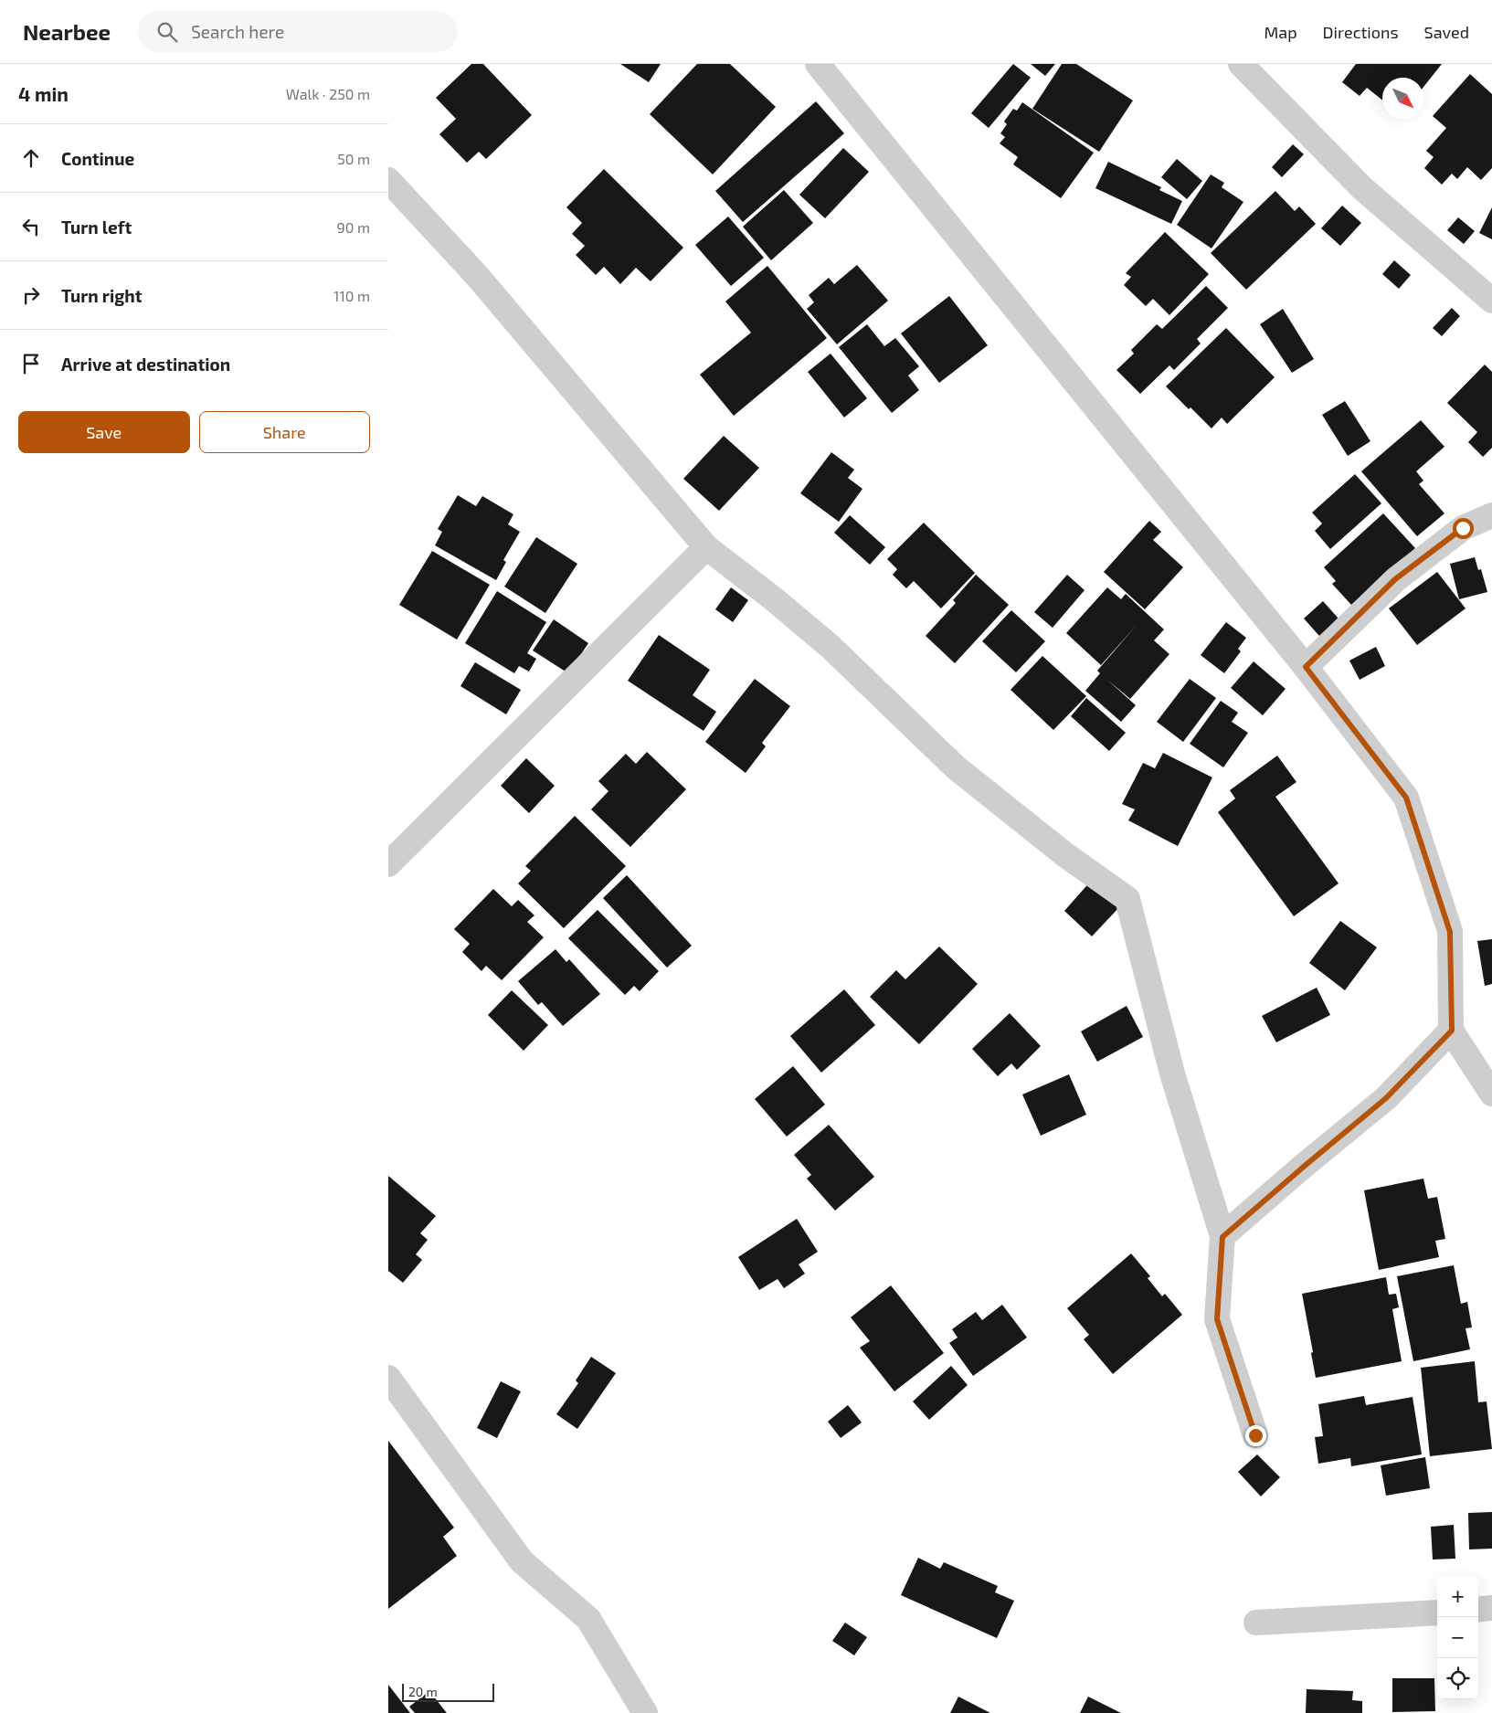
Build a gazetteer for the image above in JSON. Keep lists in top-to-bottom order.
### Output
{
  "scale_bar": "20 m",
  "north": "bottom right",
  "page": {
    "header": "Nearbee",
    "search": "Search here",
    "nav": ["Map", "Directions", "Saved"],
    "heading": ["4 min", "Walk · 250 m"],
    "list": [
      ["Continue", "50 m"],
      ["Turn left", "90 m"],
      ["Turn right", "110 m"],
      "Arrive at destination"
    ],
    "buttons": ["Save", "Share"],
    "map_buttons": ["+", "−"],
    "scale": "20 m"
  }
}
